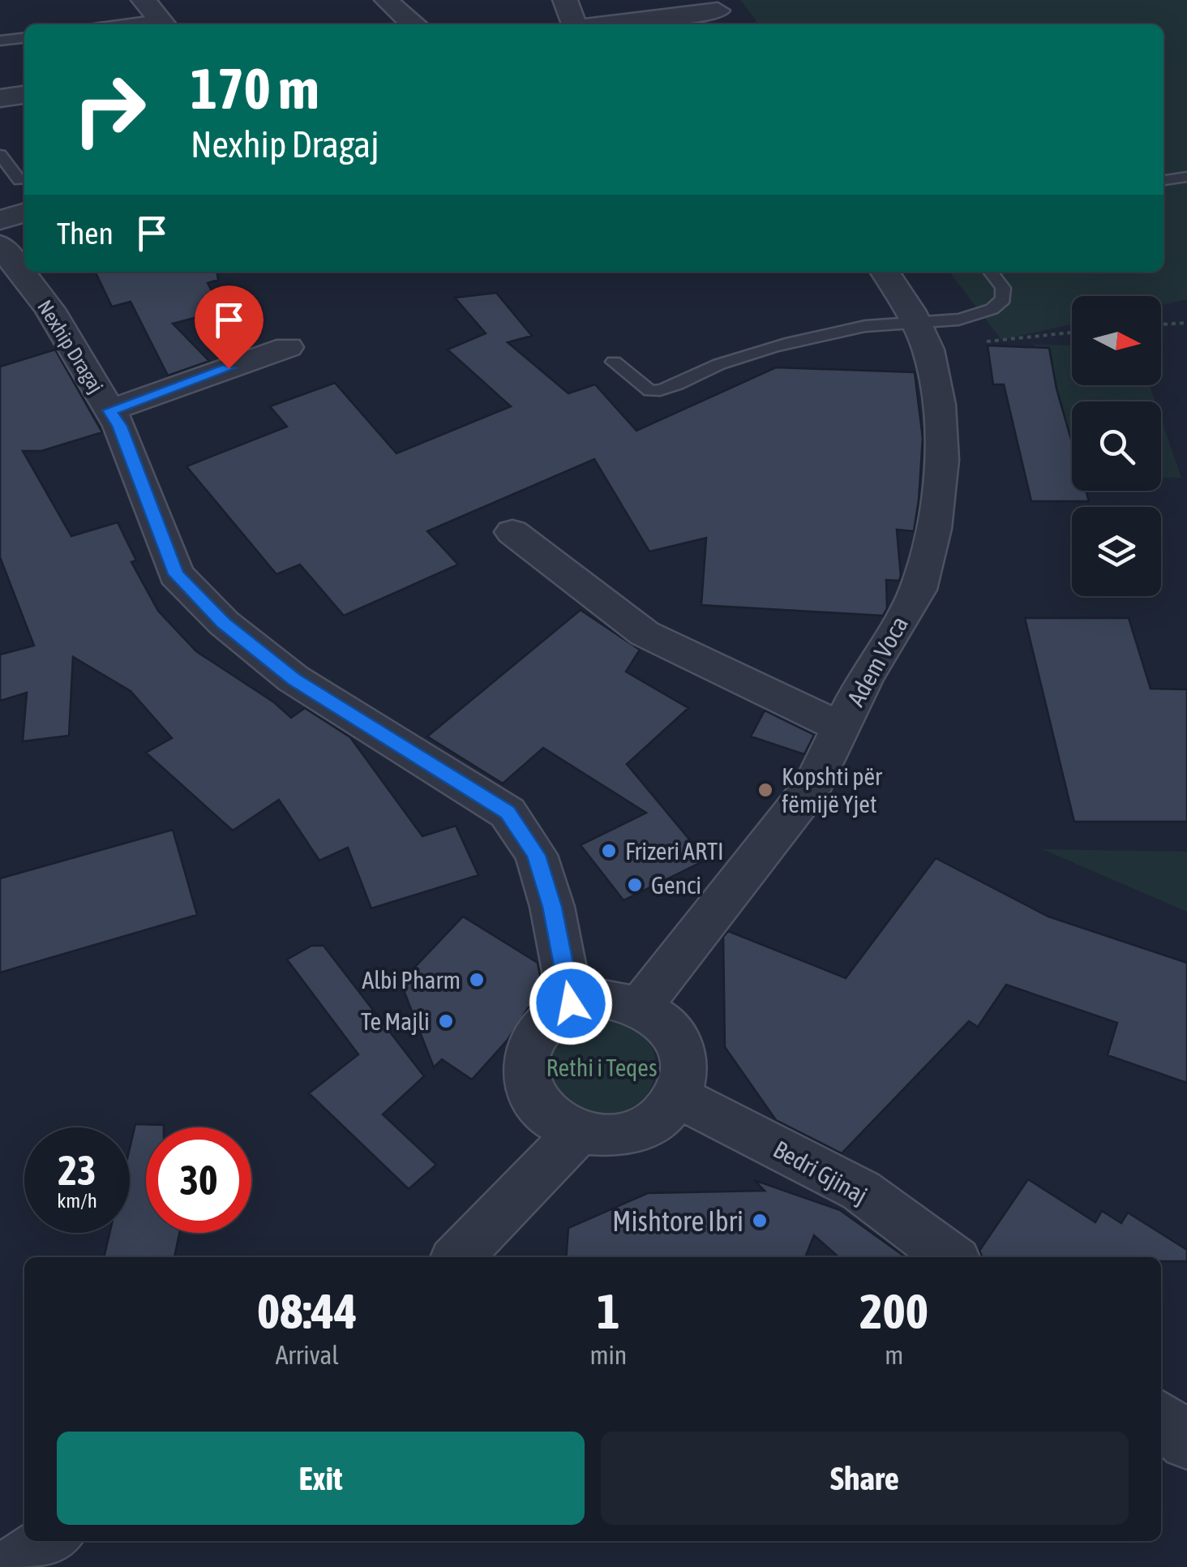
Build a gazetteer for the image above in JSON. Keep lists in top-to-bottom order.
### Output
{
  "streets": {
    "street": ["Nexhip Dragaj", "Adem Voca", "Bedri Gjinaj"]
  },
  "crossings": [
    ["Nexhip Dragaj", "Adem Voca"],
    ["Nexhip Dragaj", "Bedri Gjinaj"],
    ["Adem Voca", "Bedri Gjinaj"]
  ],
  "parks": ["Rethi i Teqes"],
  "places": [
    "Kopshti për fëmijë Yjet",
    "Frizeri ARTI",
    "Genci",
    "Albi Pharm",
    "Te Majli",
    "Mishtore Ibri"
  ],
  "north": "right",
  "page": {
    "turn": ["170 m", "Nexhip Dragaj"],
    "then": "Then",
    "speed": "23 km/h",
    "limit": "30",
    "eta": [
      "08:44",
      "Arrival",
      "1",
      "min",
      "200",
      "m"
    ],
    "buttons": ["Exit", "Share"]
  }
}
